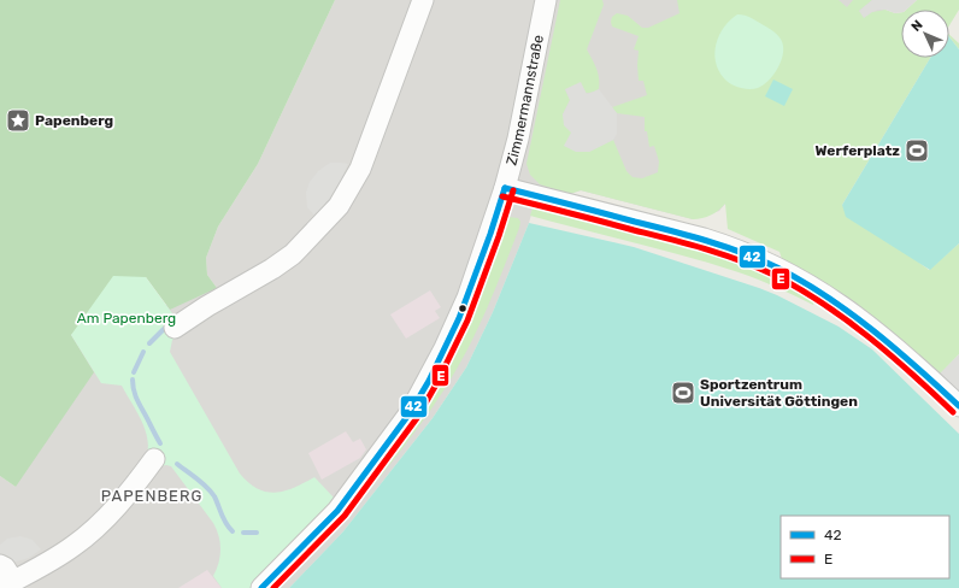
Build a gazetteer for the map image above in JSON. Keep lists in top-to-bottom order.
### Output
{
  "streets": {
    "street": ["Zimmermannstraße"]
  },
  "districts": ["PAPENBERG"],
  "parks": ["Am Papenberg"],
  "places": {
    "place": ["Papenberg"],
    "sports": ["Werferplatz", "Sportzentrum Universität Göttingen"]
  },
  "lines": ["transit line 42", "transit line E"],
  "legend": ["42", "E"],
  "north": "top left"
}
